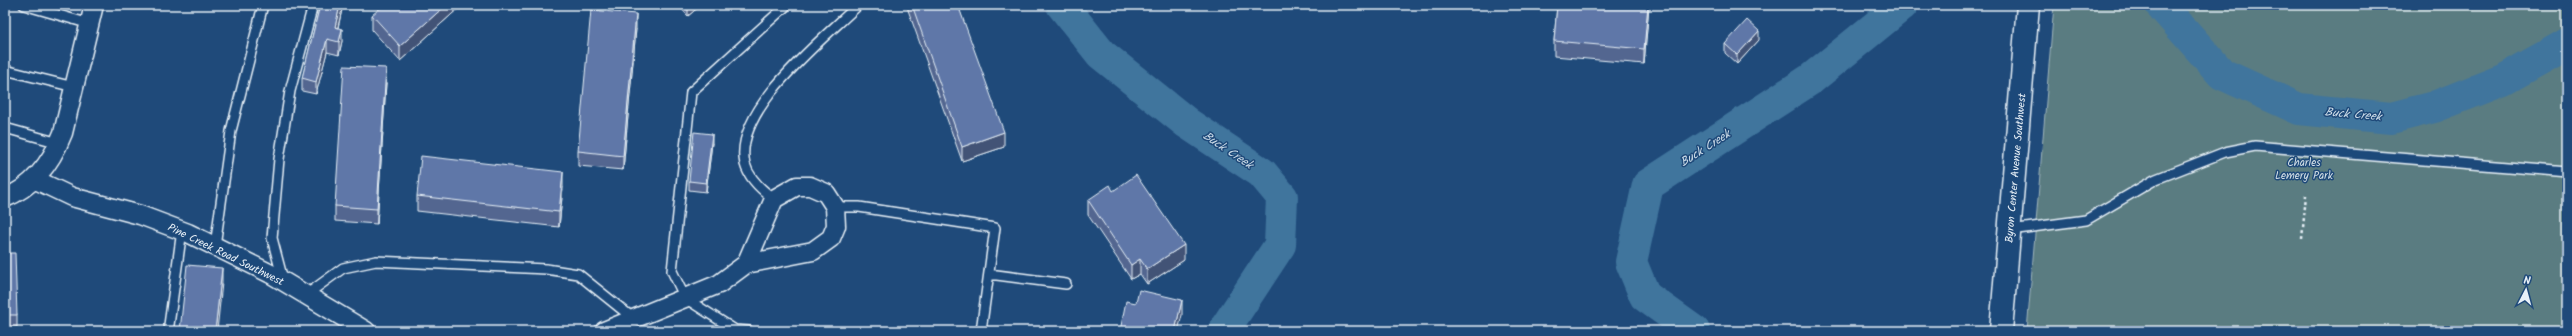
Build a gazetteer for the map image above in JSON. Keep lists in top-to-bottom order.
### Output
{
  "streets": {
    "main road": ["Byron Center Avenue Southwest"],
    "street": ["Pine Creek Road Southwest"]
  },
  "water": ["Buck Creek"],
  "parks": ["Charles Lemery Park"],
  "north": "top"
}
